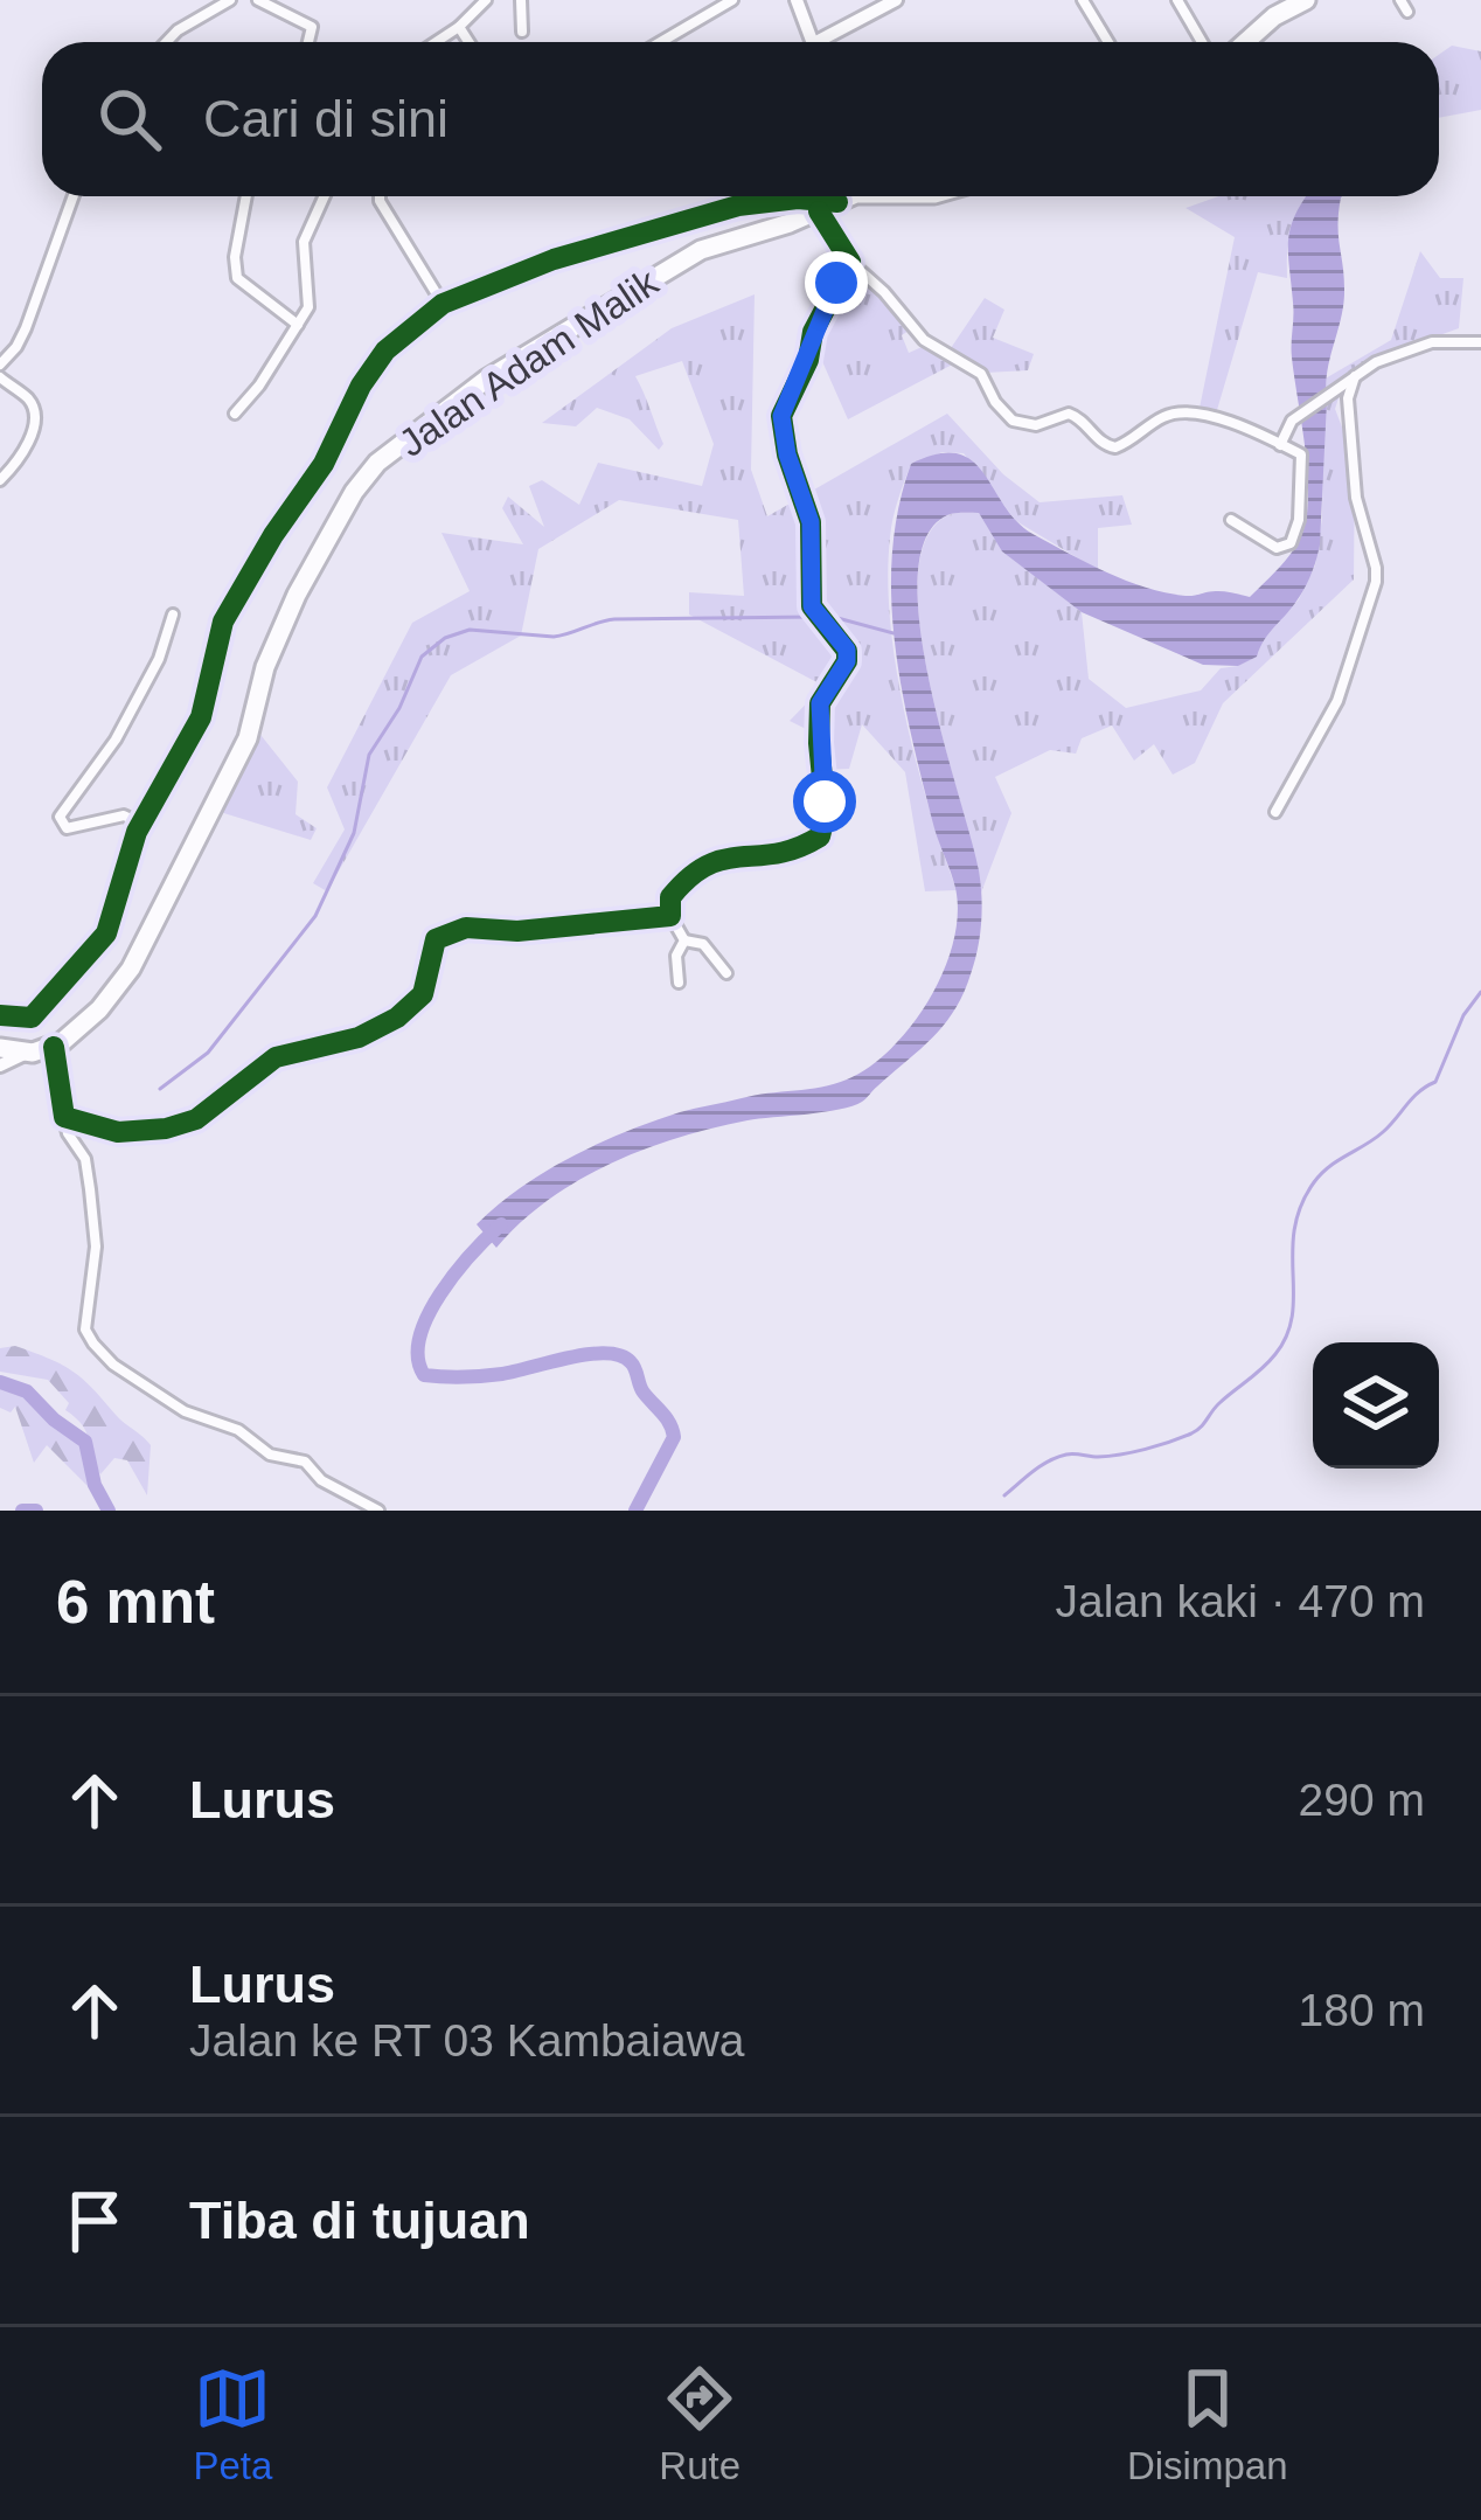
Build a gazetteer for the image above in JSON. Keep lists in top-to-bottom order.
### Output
{
  "streets": {
    "highway": ["Jalan Adam Malik"]
  },
  "page": {
    "search": "Cari di sini",
    "heading": ["6 mnt", "Jalan kaki · 470 m"],
    "list": [
      ["Lurus", "290 m"],
      ["Lurus", "Jalan ke RT 03 Kambaiawa", "180 m"],
      "Tiba di tujuan"
    ],
    "nav": ["Peta", "Rute", "Disimpan"]
  }
}
